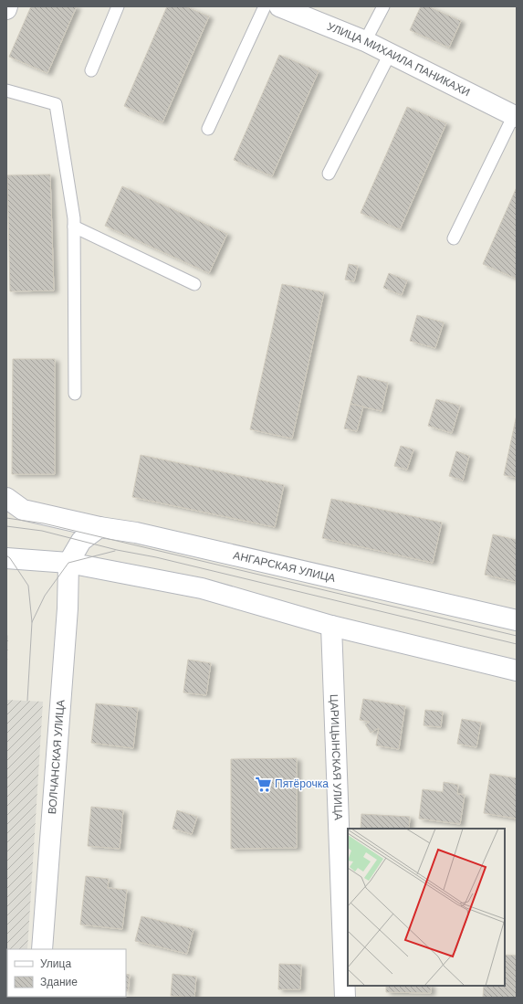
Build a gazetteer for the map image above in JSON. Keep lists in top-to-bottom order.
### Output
{
  "streets": {
    "street": [
      "УЛИЦА МИХАИЛА ПАНИКАХИ",
      "АНГАРСКАЯ УЛИЦА",
      "ВОЛЧАНСКАЯ УЛИЦА",
      "ЦАРИЦЫНСКАЯ УЛИЦА"
    ]
  },
  "places": {
    "supermarket": ["Пятёрочка"]
  },
  "legend": ["Улица", "Здание"]
}
